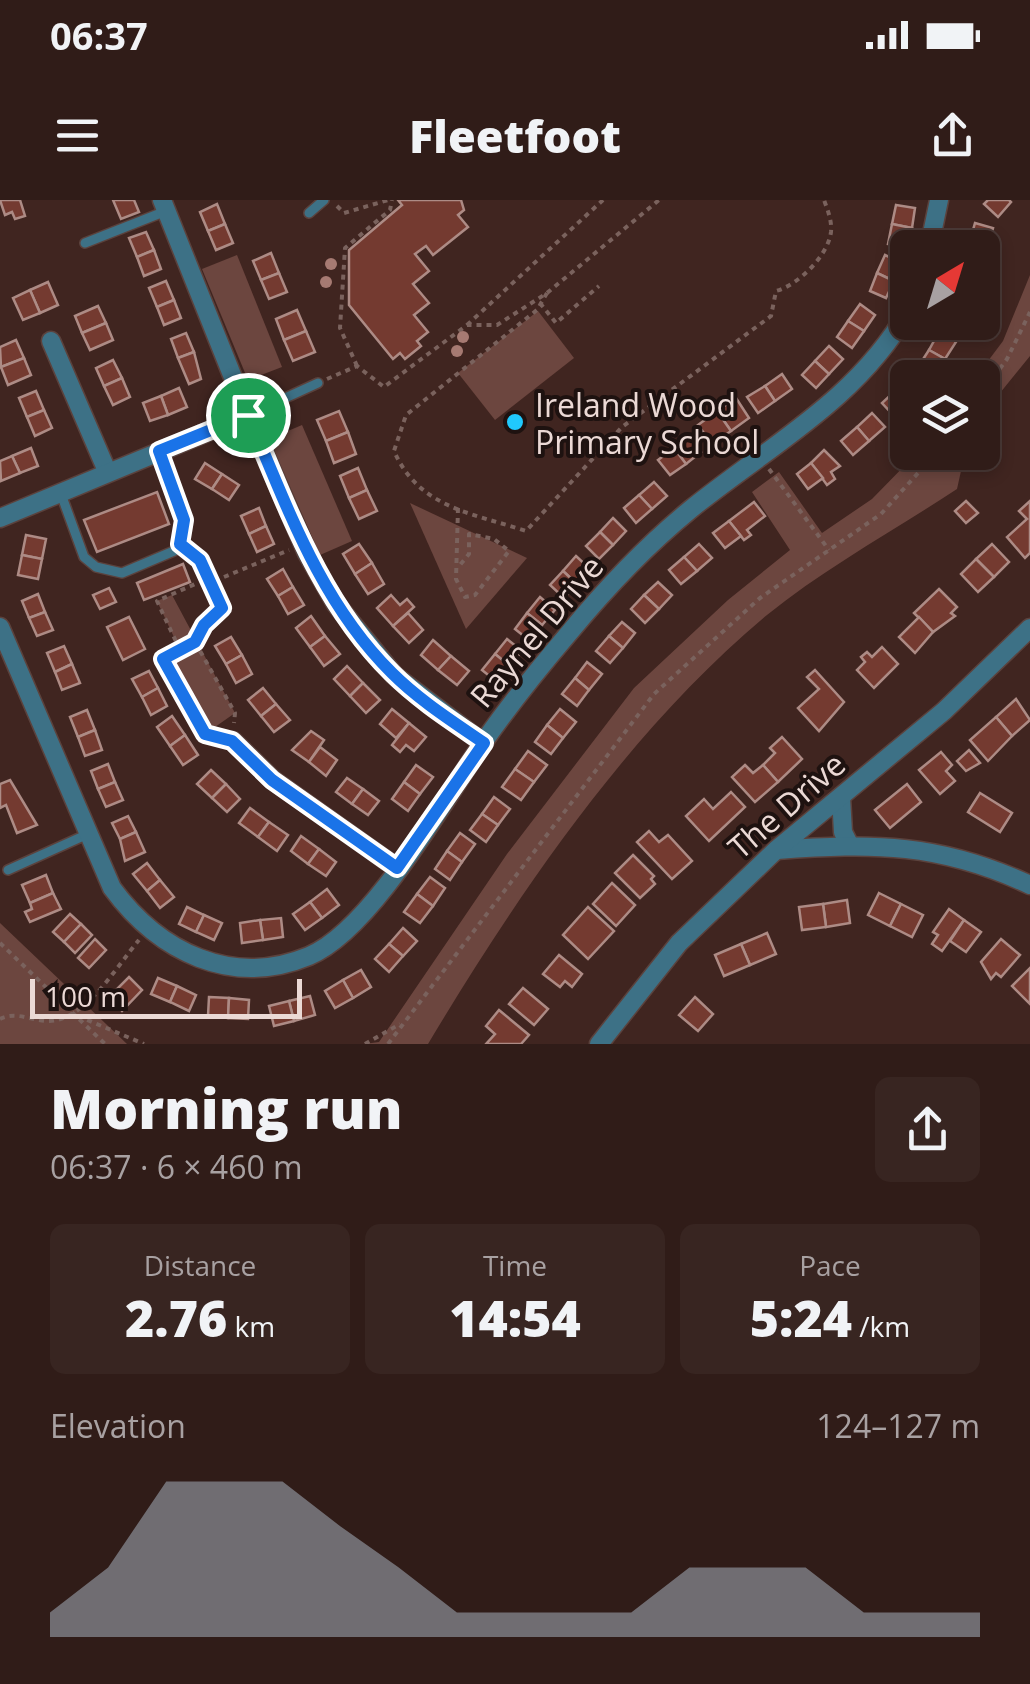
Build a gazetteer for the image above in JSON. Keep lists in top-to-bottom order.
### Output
{
  "streets": {
    "street": ["Raynel Drive", "The Drive"]
  },
  "places": ["Ireland Wood Primary School"],
  "scale_bar": "100 m",
  "north": "top right",
  "page": {
    "status": "06:37",
    "header": "Fleetfoot",
    "scale": "100 m",
    "heading": ["Morning run", "06:37 · 6 × 460 m"],
    "stats": [
      ["Distance", "2.76 km"],
      ["Time", "14:54"],
      ["Pace", "5:24 /km"]
    ],
    "chart": ["Elevation", "124–127 m"]
  }
}
